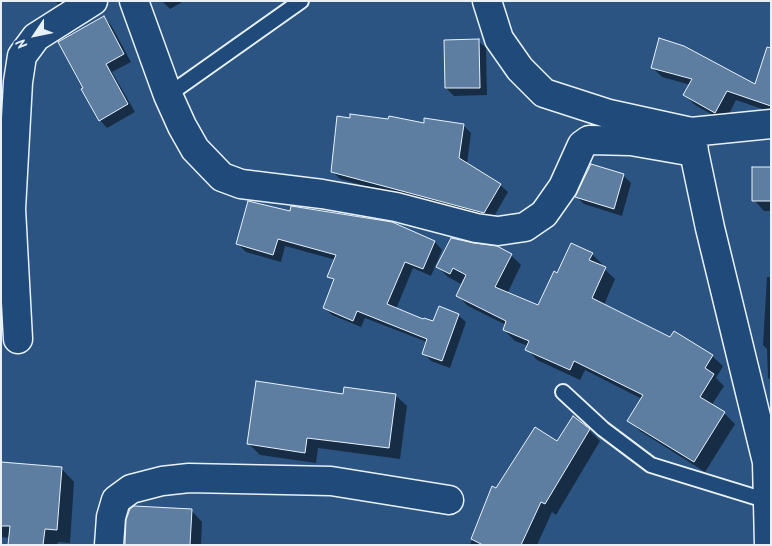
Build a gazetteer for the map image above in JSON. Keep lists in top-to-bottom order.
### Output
{
  "north": "bottom left"
}
